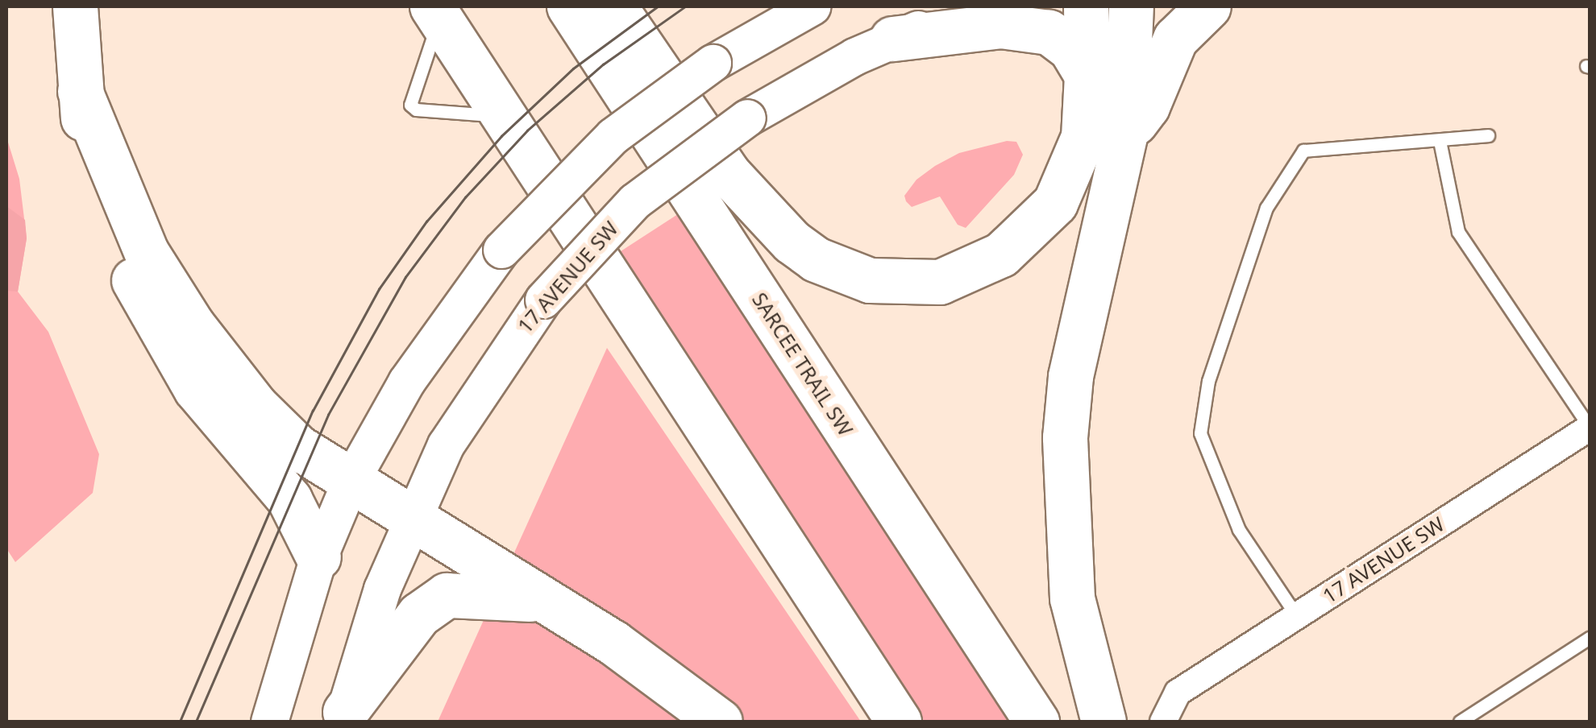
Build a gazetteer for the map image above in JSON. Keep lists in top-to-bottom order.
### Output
{
  "streets": {
    "highway": ["SARCEE TRAIL SW"],
    "main road": ["17 AVENUE SW"]
  }
}
